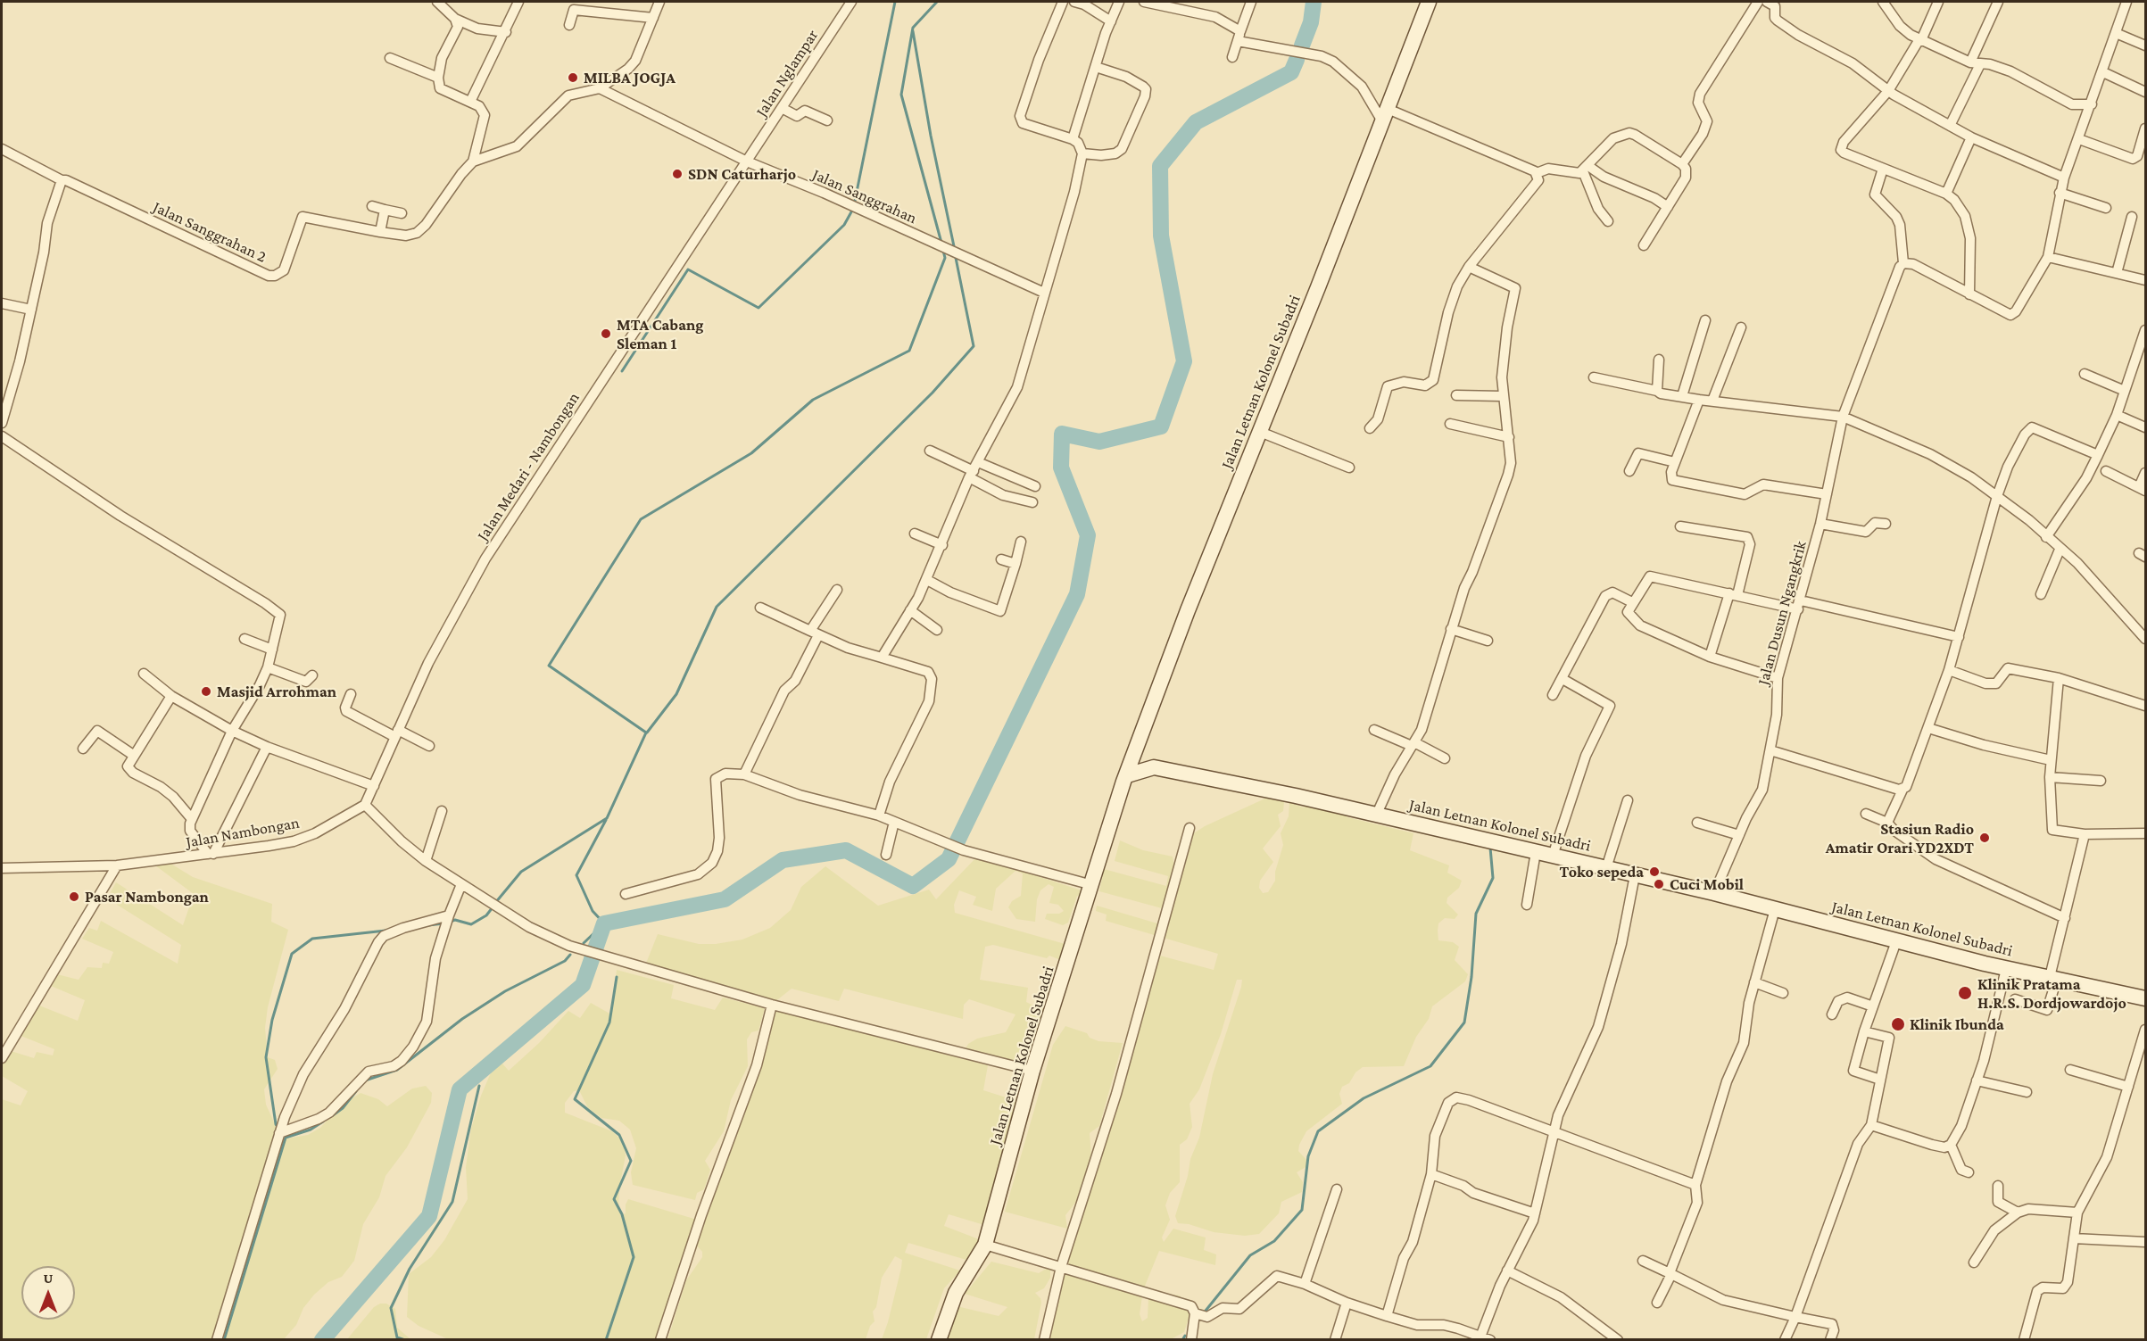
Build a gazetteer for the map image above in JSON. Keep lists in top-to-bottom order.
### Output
{
  "streets": {
    "main road": ["Jalan Letnan Kolonel Subadri"],
    "street": [
      "Jalan Nglampar",
      "Jalan Sanggrahan",
      "Jalan Sanggrahan 2",
      "Jalan Medari - Nambongan",
      "Jalan Dusun Ngangkrik",
      "Jalan Nambongan"
    ]
  },
  "crossings": [
    ["Jalan Nglampar", "Jalan Sanggrahan"],
    ["Jalan Nglampar", "Jalan Medari - Nambongan"],
    ["Jalan Sanggrahan", "Jalan Sanggrahan 2"],
    ["Jalan Sanggrahan", "Jalan Medari - Nambongan"],
    ["Jalan Letnan Kolonel Subadri", "Jalan Dusun Ngangkrik"],
    ["Jalan Medari - Nambongan", "Jalan Nambongan"]
  ],
  "places": [
    "MILBA JOGJA",
    "SDN Caturharjo",
    "MTA Cabang Sleman 1",
    "Masjid Arrohman",
    "Stasiun Radio Amatir Orari YD2XDT",
    "Toko sepeda",
    "Cuci Mobil",
    "Pasar Nambongan",
    "Klinik Pratama H.R.S. Dordjowardojo",
    "Klinik Ibunda"
  ],
  "north": "top"
}
